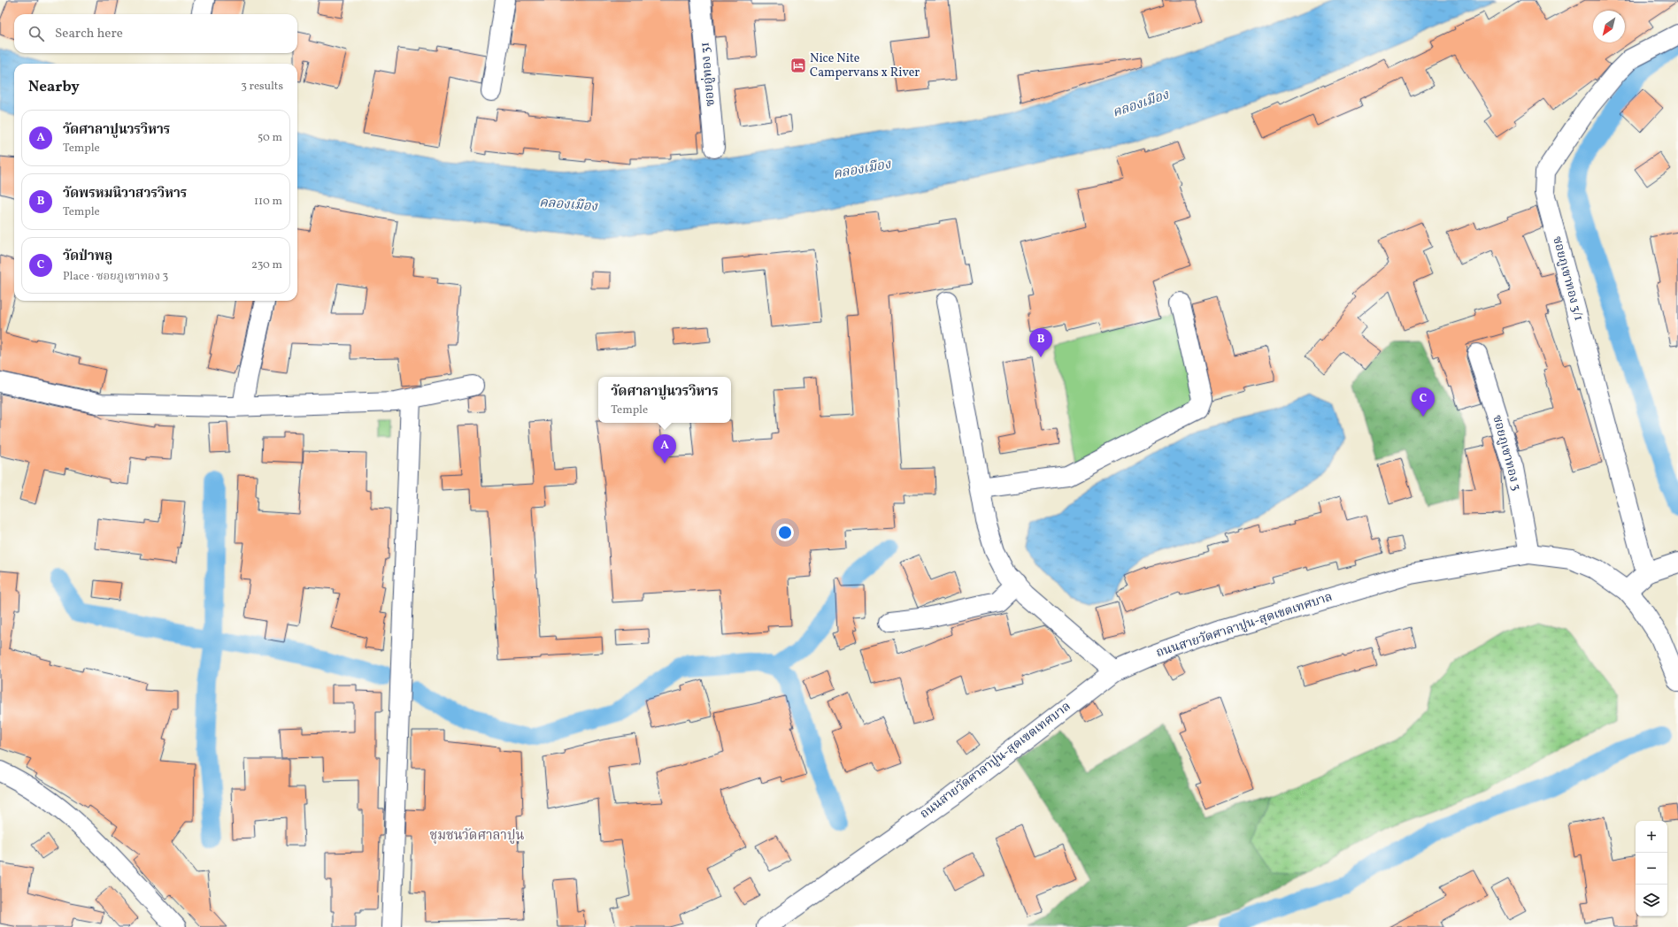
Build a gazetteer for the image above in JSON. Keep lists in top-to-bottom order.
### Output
{
  "streets": {
    "street": [
      "ซอยอู่ทอง 31",
      "ซอยภูเขาทอง 3/1",
      "ซอยภูเขาทอง 3",
      "ถนนสายวัดศาลาปูน-สุดเขตเทศบาล"
    ]
  },
  "crossings": [
    ["ซอยภูเขาทอง 3", "ถนนสายวัดศาลาปูน-สุดเขตเทศบาล"]
  ],
  "districts": ["ชุมชนวัดศาลาปูน"],
  "water": ["คลองเมือง"],
  "places": {
    "hotel": ["Nice Nite Campervans x River"]
  },
  "north": "bottom left",
  "page": {
    "search": "Search here",
    "heading": ["Nearby", "3 results"],
    "list": [
      {
        "mark": "A",
        "name": "วัดศาลาปูนวรวิหาร",
        "note": "Temple",
        "value": "50 m"
      },
      {
        "mark": "B",
        "name": "วัดพรหมนิวาสวรวิหาร",
        "note": "Temple",
        "value": "110 m"
      },
      {
        "mark": "C",
        "name": "วัดป่าพลู",
        "note": "Place · ซอยภูเขาทอง 3",
        "value": "230 m"
      }
    ],
    "pins": ["B", "C", "A"],
    "popup": ["วัดศาลาปูนวรวิหาร", "Temple"],
    "map_buttons": ["+", "−"]
  }
}
